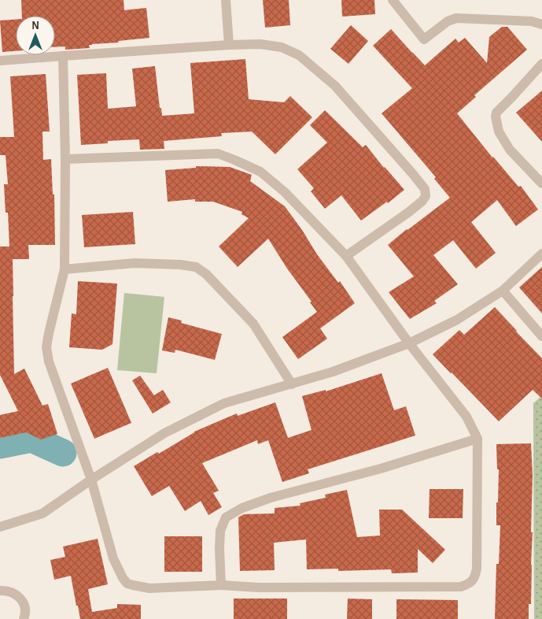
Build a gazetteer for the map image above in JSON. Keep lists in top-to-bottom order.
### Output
{
  "north": "top"
}
